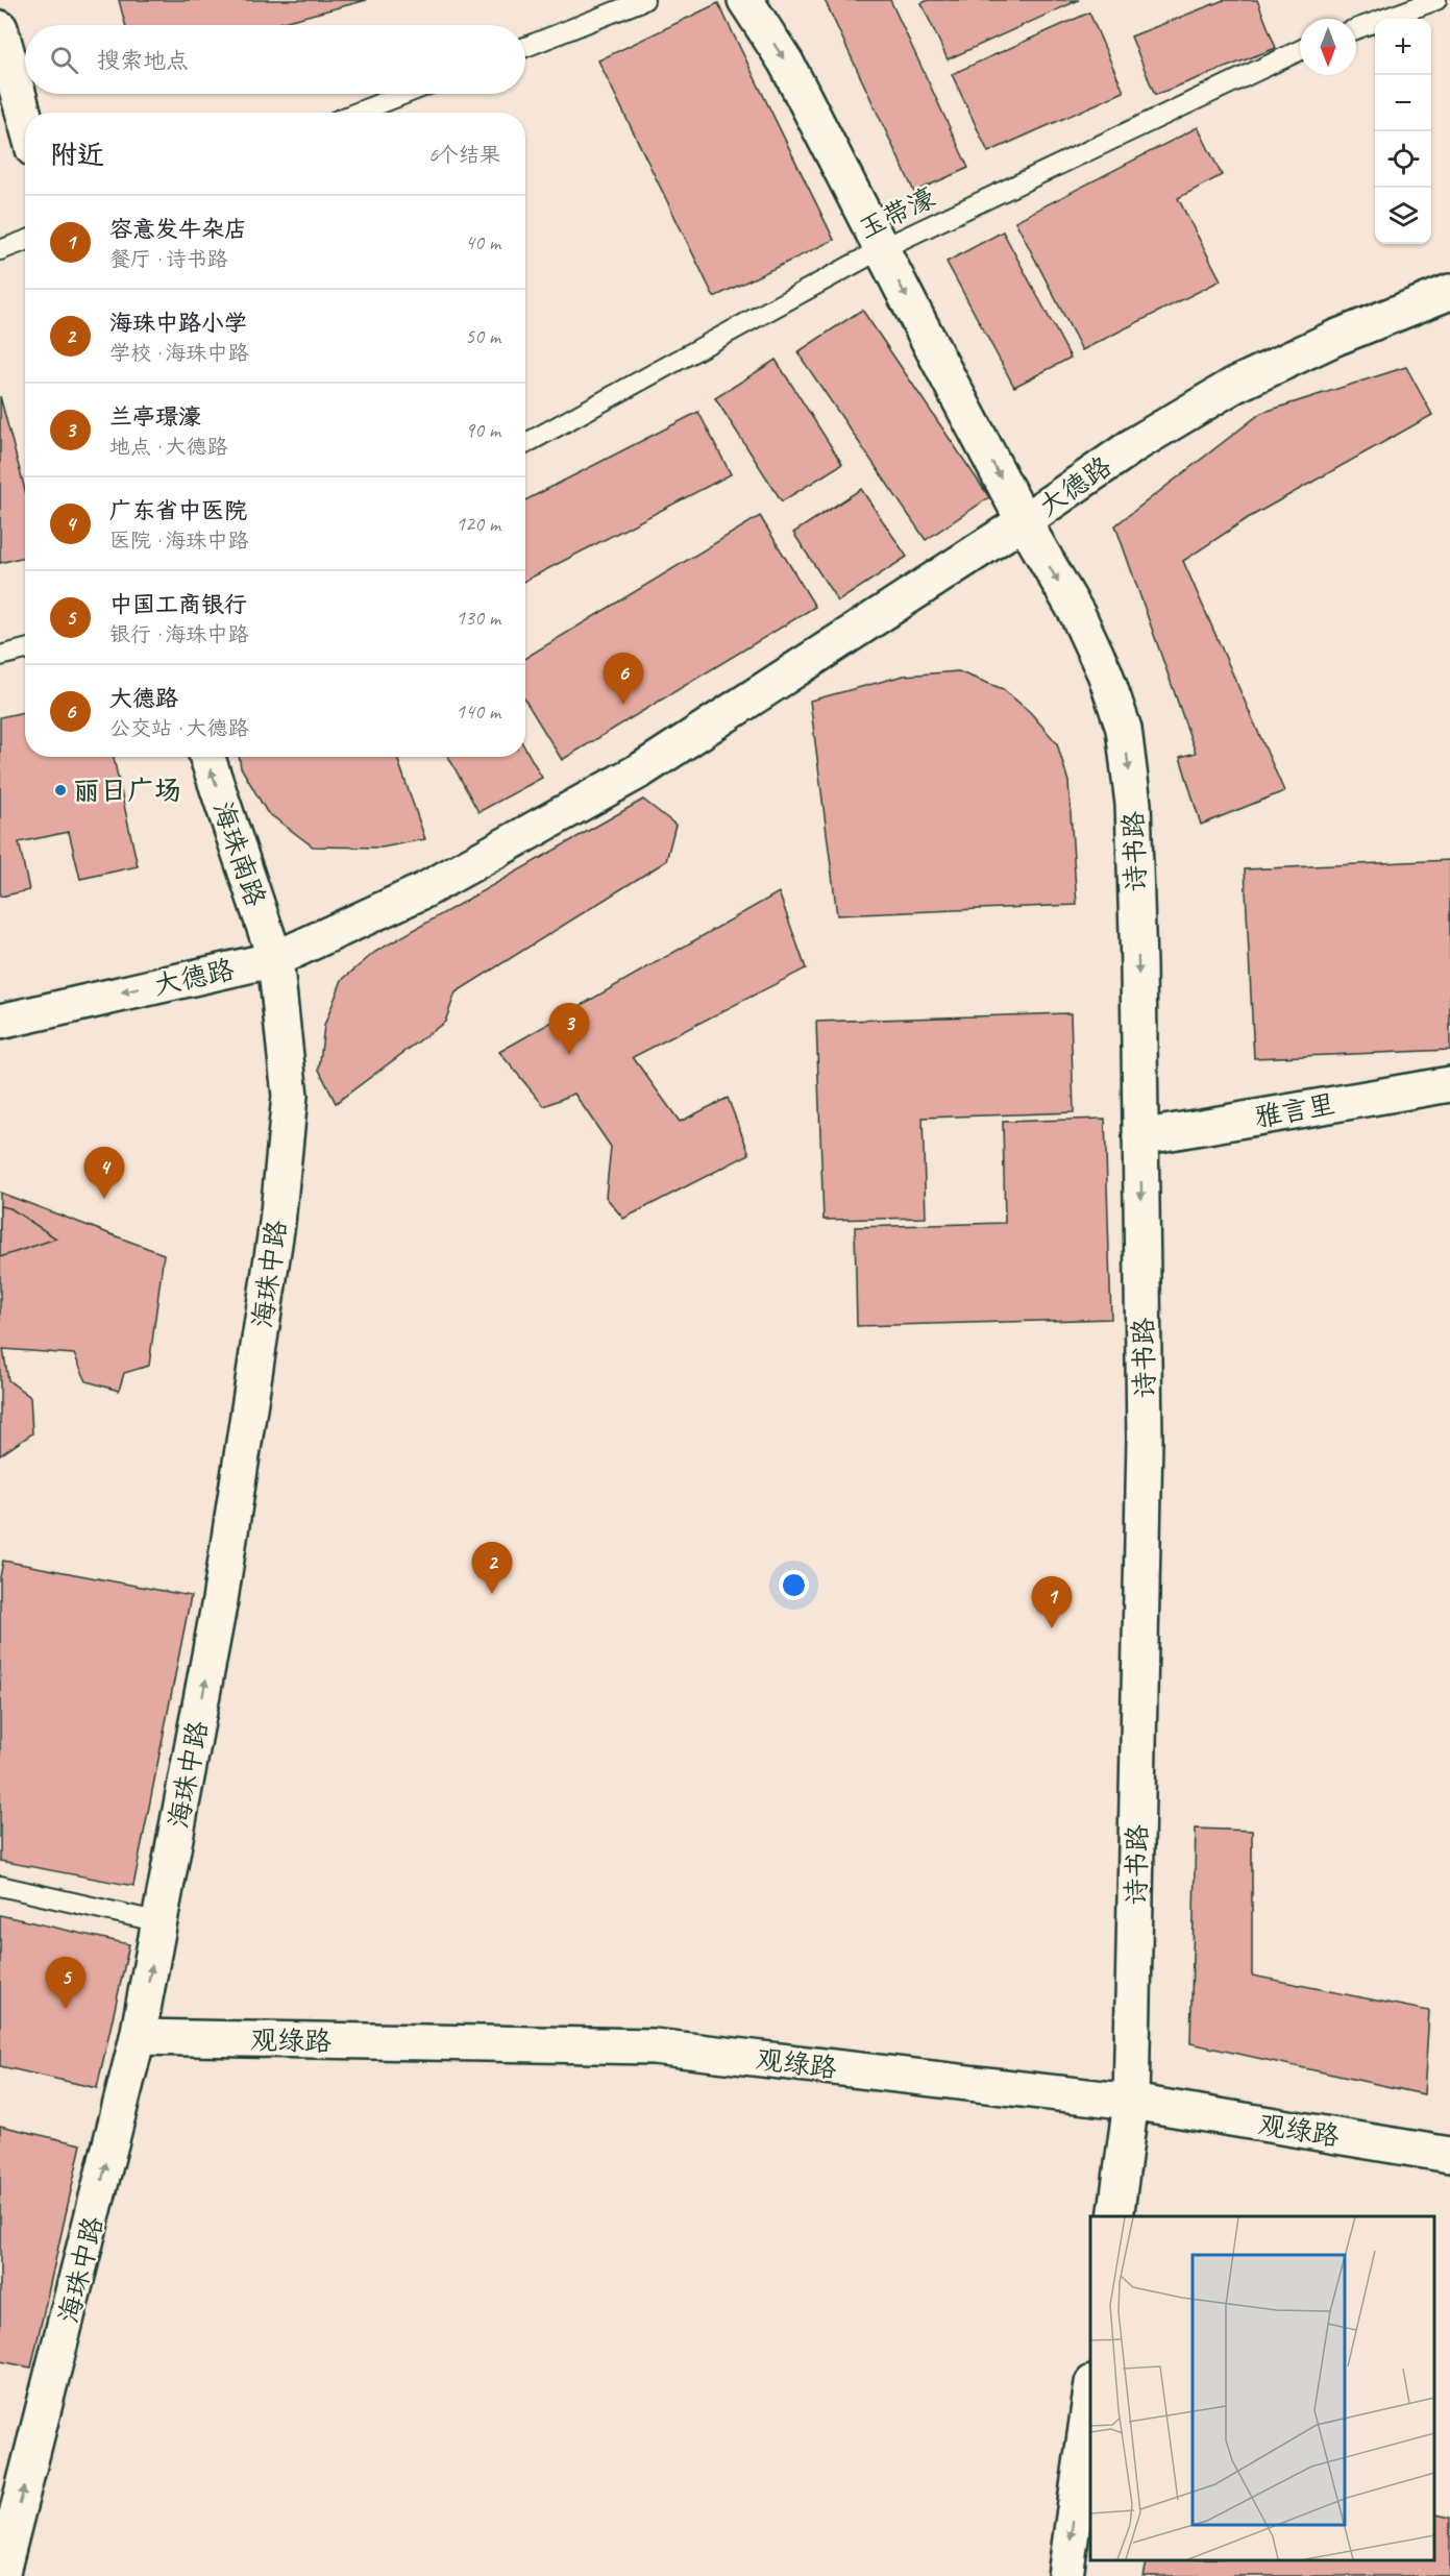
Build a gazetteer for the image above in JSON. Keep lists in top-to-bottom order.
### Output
{
  "streets": {
    "street": [
      "大德路",
      "诗书路",
      "海珠南路",
      "雅言里",
      "海珠中路",
      "观绿路"
    ],
    "lane": ["玉带濠"]
  },
  "crossings": [
    ["玉带濠", "诗书路"],
    ["大德路", "诗书路"],
    ["大德路", "海珠南路"],
    ["大德路", "海珠中路"],
    ["诗书路", "雅言里"],
    ["诗书路", "观绿路"],
    ["海珠南路", "海珠中路"],
    ["海珠中路", "观绿路"]
  ],
  "one_way": ["诗书路", "海珠南路", "海珠中路"],
  "places": ["丽日广场"],
  "north": "bottom",
  "page": {
    "map_buttons": ["+", "−"],
    "search": "搜索地点",
    "heading": ["附近", "6个结果"],
    "list": [
      {
        "mark": "1",
        "name": "容意发牛杂店",
        "note": "餐厅 · 诗书路",
        "value": "40 m"
      },
      {
        "mark": "2",
        "name": "海珠中路小学",
        "note": "学校 · 海珠中路",
        "value": "50 m"
      },
      {
        "mark": "3",
        "name": "兰亭璟濠",
        "note": "地点 · 大德路",
        "value": "90 m"
      },
      {
        "mark": "4",
        "name": "广东省中医院",
        "note": "医院 · 海珠中路",
        "value": "120 m"
      },
      {
        "mark": "5",
        "name": "中国工商银行",
        "note": "银行 · 海珠中路",
        "value": "130 m"
      },
      {
        "mark": "6",
        "name": "大德路",
        "note": "公交站 · 大德路",
        "value": "140 m"
      }
    ],
    "pins": [
      "6",
      "3",
      "4",
      "2",
      "1",
      "5"
    ]
  }
}
